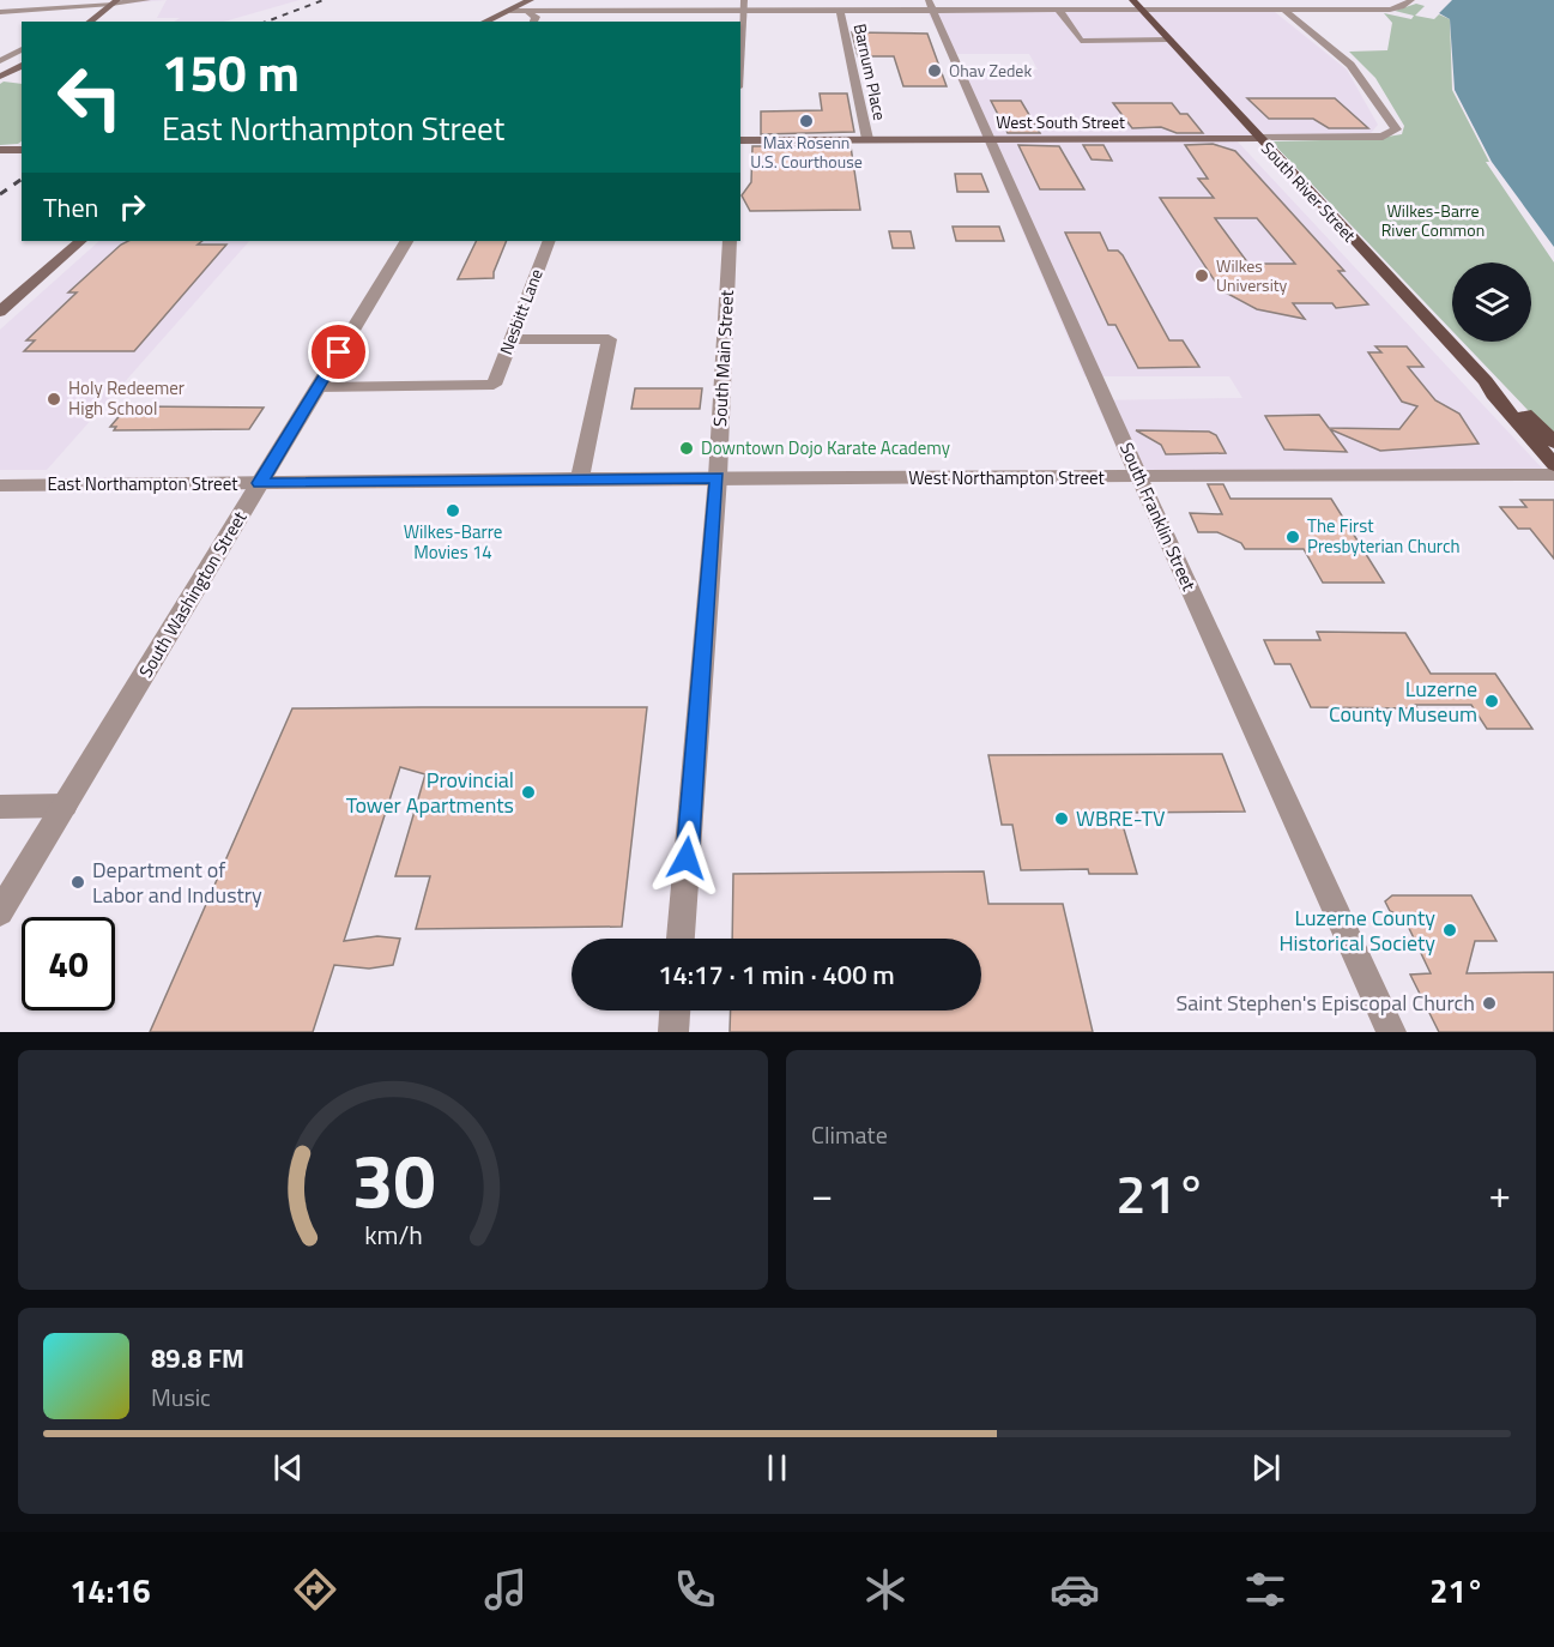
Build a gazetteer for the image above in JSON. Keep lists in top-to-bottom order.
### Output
{
  "streets": {
    "main road": ["West South Street", "South River Street"],
    "street": [
      "Barnum Place",
      "Nesbitt Lane",
      "South Main Street",
      "West Northampton Street",
      "East Northampton Street",
      "South Franklin Street",
      "South Washington Street"
    ]
  },
  "crossings": [
    ["Barnum Place", "West South Street"],
    ["West South Street", "South River Street"],
    ["West South Street", "South Franklin Street"],
    ["Nesbitt Lane", "South Washington Street"],
    ["South Main Street", "West Northampton Street"],
    ["South Main Street", "East Northampton Street"],
    ["West Northampton Street", "East Northampton Street"],
    ["West Northampton Street", "South Franklin Street"],
    ["East Northampton Street", "South Washington Street"]
  ],
  "parks": ["Wilkes-Barre River Common"],
  "places": [
    "Ohav Zedek",
    "Max Rosenn U.S. Courthouse",
    "Wilkes University",
    "Holy Redeemer High School",
    "Downtown Dojo Karate Academy",
    "Wilkes-Barre Movies 14",
    "The First Presbyterian Church",
    "Luzerne County Museum",
    "Provincial Tower Apartments",
    "WBRE-TV",
    "Department of Labor and Industry",
    "Luzerne County Historical Society",
    "Saint Stephen's Episcopal Church"
  ],
  "page": {
    "turn": ["150 m", "East Northampton Street"],
    "then": "Then",
    "limit": "40",
    "trip": "14:17 · 1 min · 400 m",
    "tile": "Climate",
    "heat": ["−", "21°", "+"],
    "song": ["89.8 FM", "Music"],
    "tabs": ["14:16", "21°"],
    "gauge": ["30", "km/h"]
  }
}
